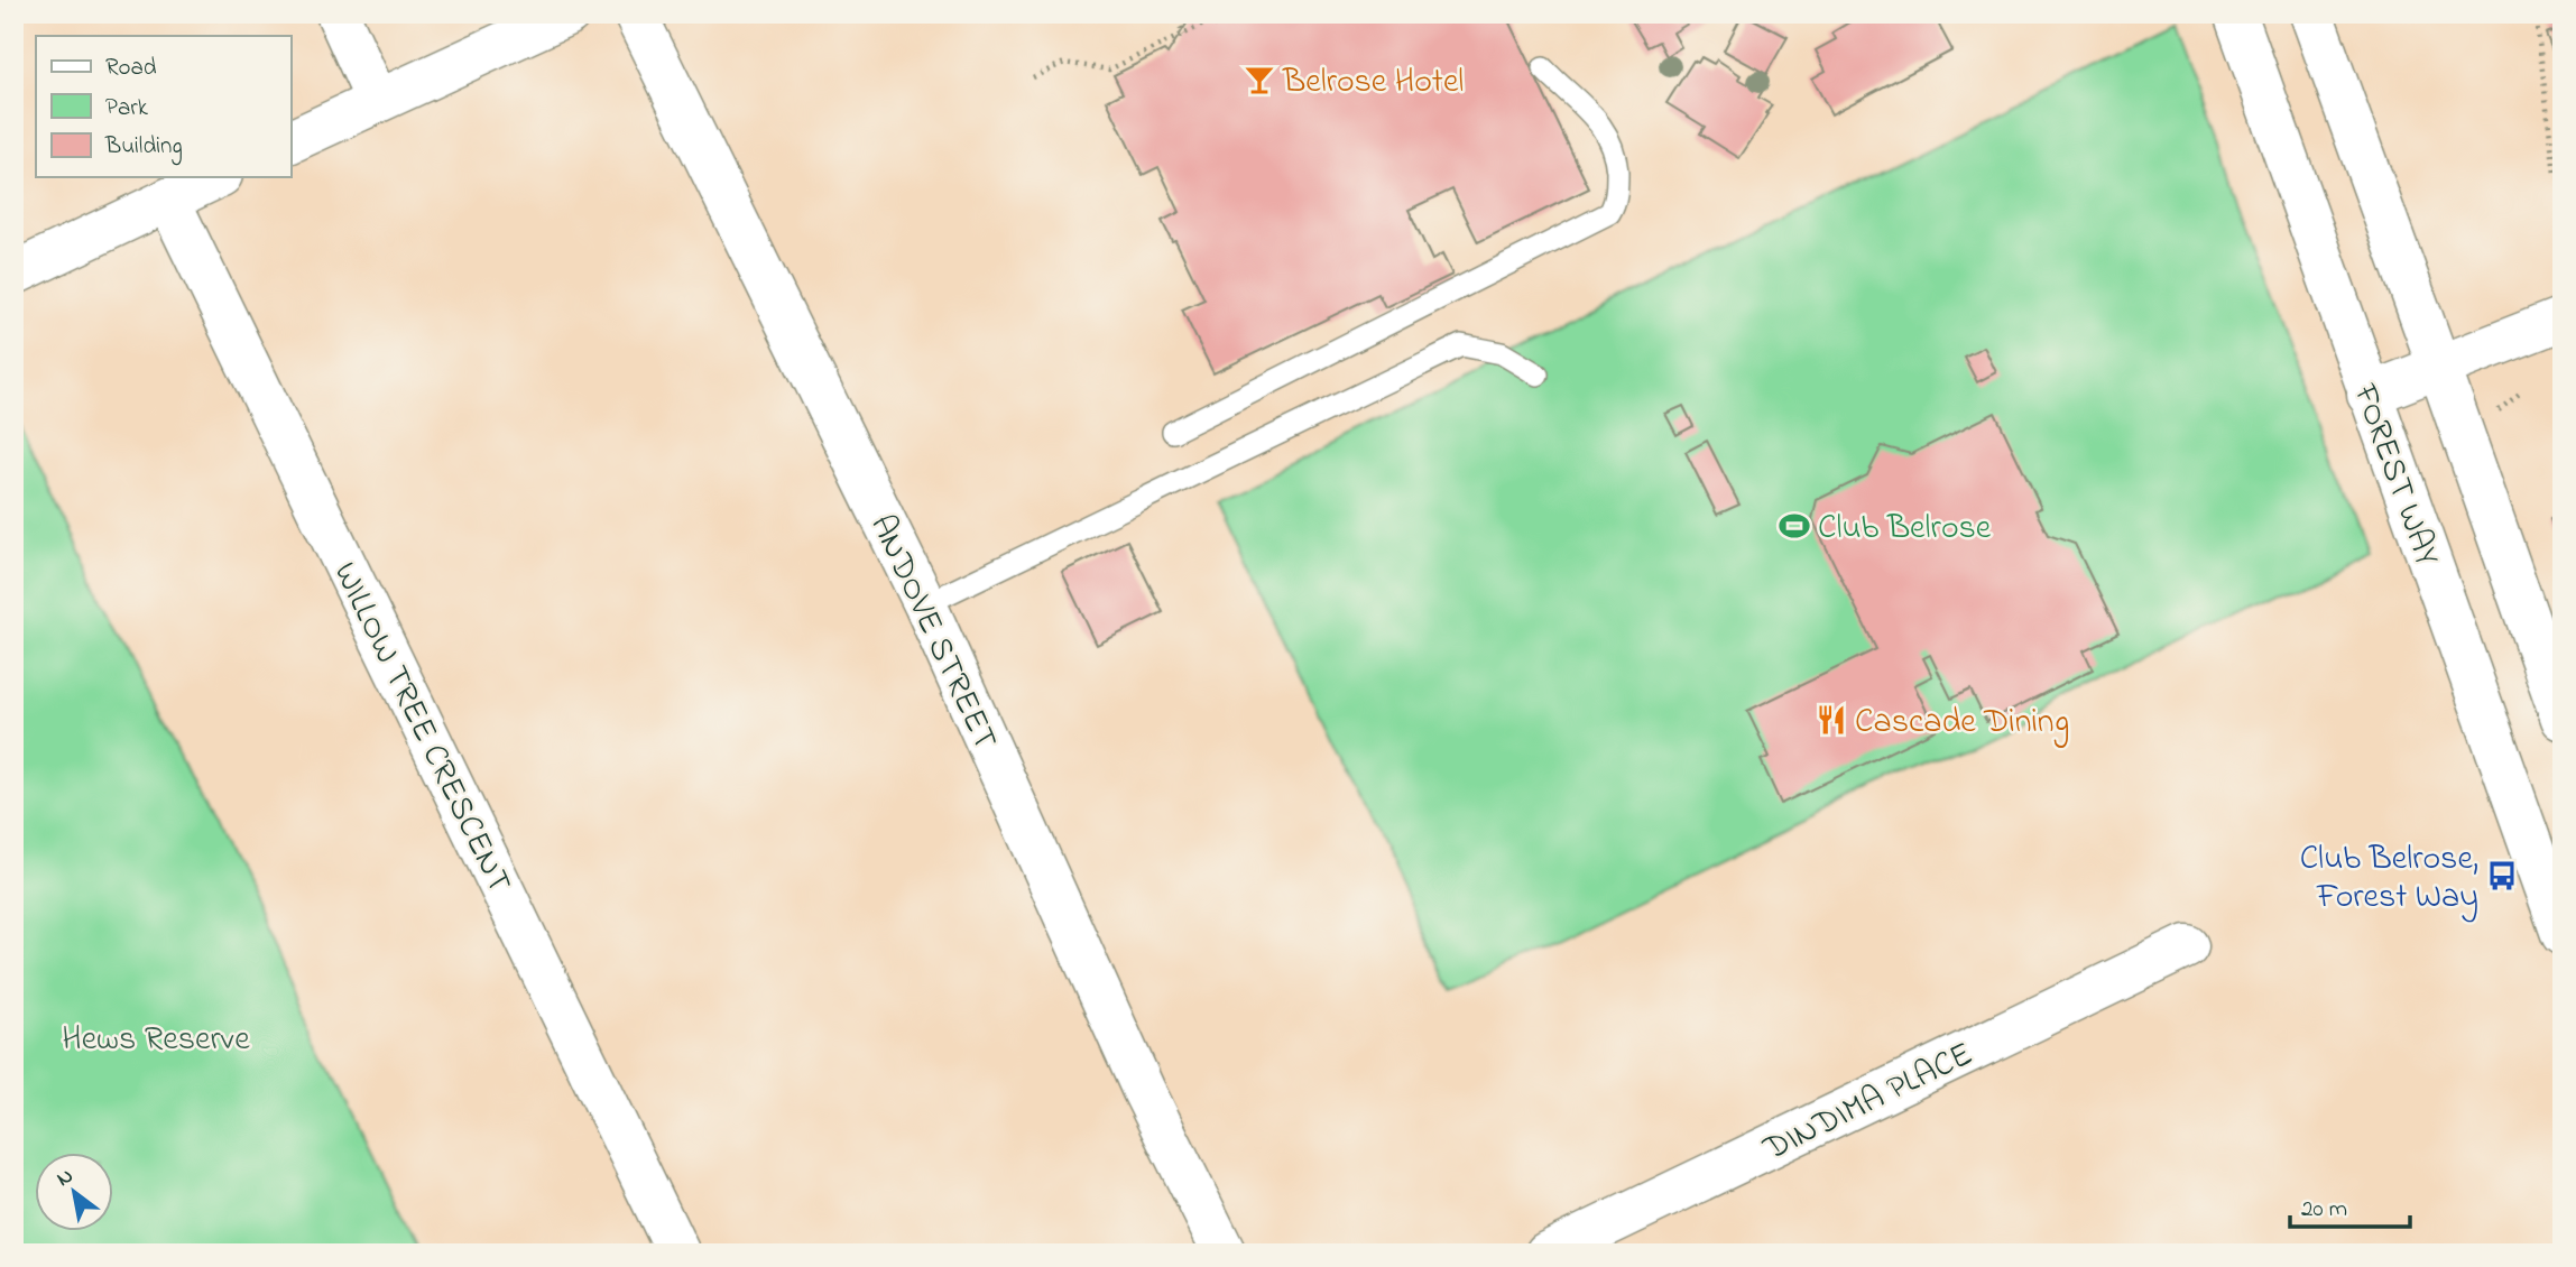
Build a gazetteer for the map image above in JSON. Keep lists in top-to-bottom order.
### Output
{
  "streets": {
    "street": [
      "FOREST WAY",
      "ANDOVE STREET",
      "WILLOW TREE CRESCENT",
      "DINDIMA PLACE"
    ]
  },
  "parks": ["Hews Reserve"],
  "places": {
    "bar": ["Belrose Hotel"],
    "sports": ["Club Belrose"],
    "restaurant": ["Cascade Dining"],
    "bus stop": ["Club Belrose, Forest Way"]
  },
  "legend": ["Road", "Park", "Building"],
  "scale_bar": "20 m",
  "north": "top left"
}
